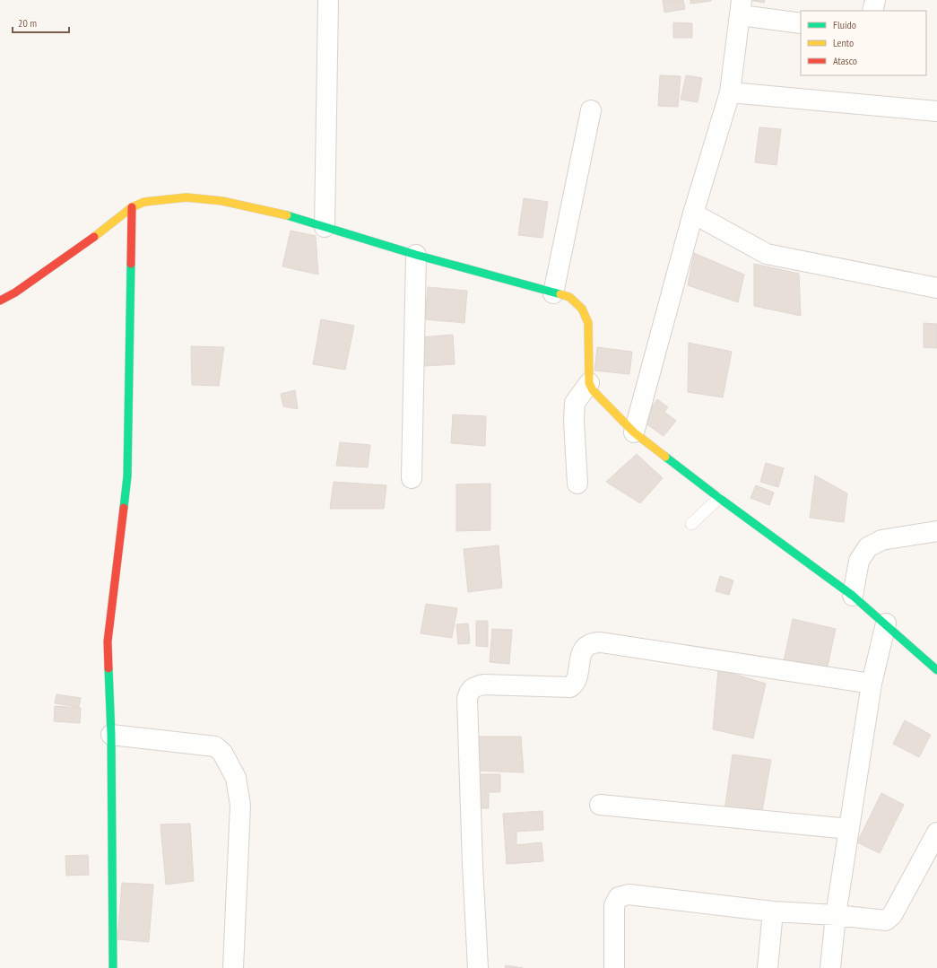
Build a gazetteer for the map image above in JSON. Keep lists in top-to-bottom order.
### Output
{
  "legend": ["Fluido", "Lento", "Atasco"],
  "scale_bar": "20 m"
}
